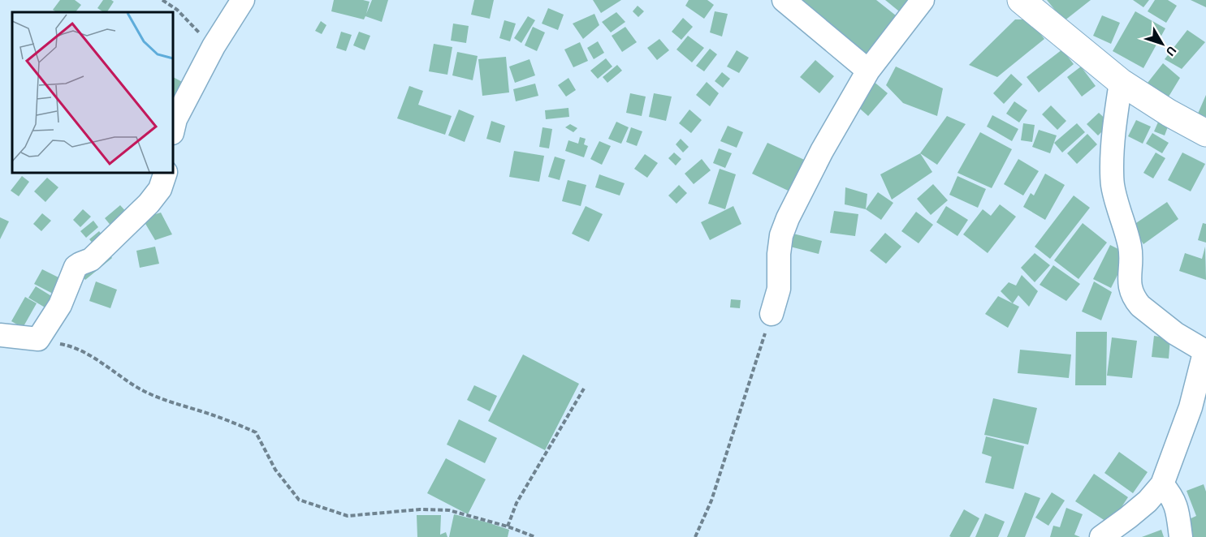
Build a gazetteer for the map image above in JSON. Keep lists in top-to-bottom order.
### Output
{
  "north": "bottom right"
}
